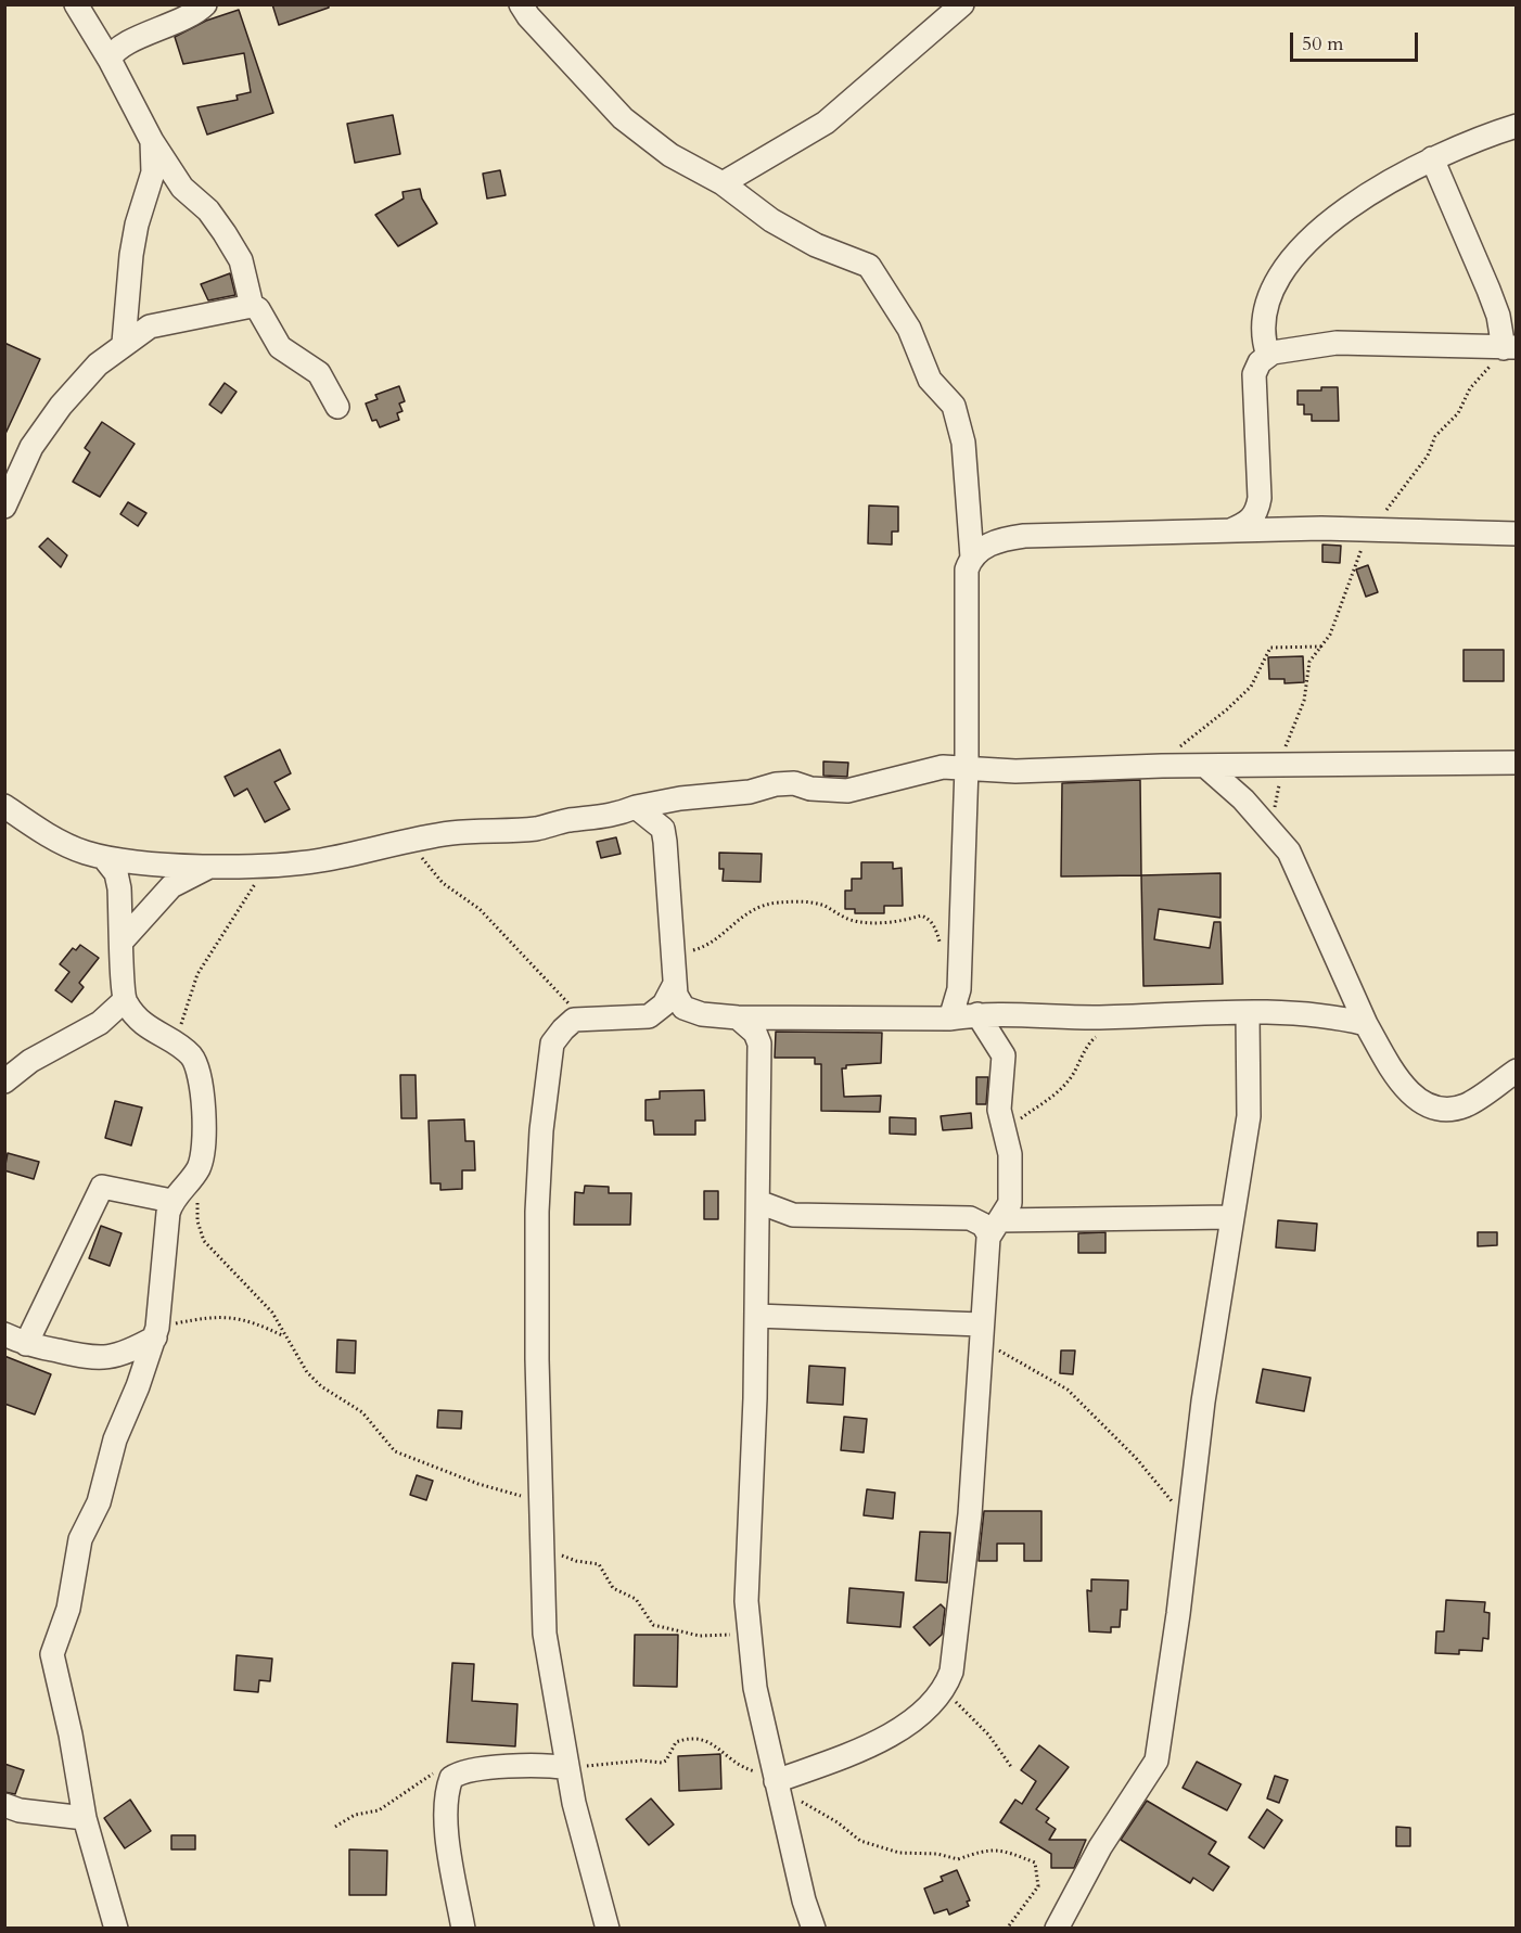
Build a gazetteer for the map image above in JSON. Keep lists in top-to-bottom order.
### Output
{
  "scale_bar": "50 m"
}
